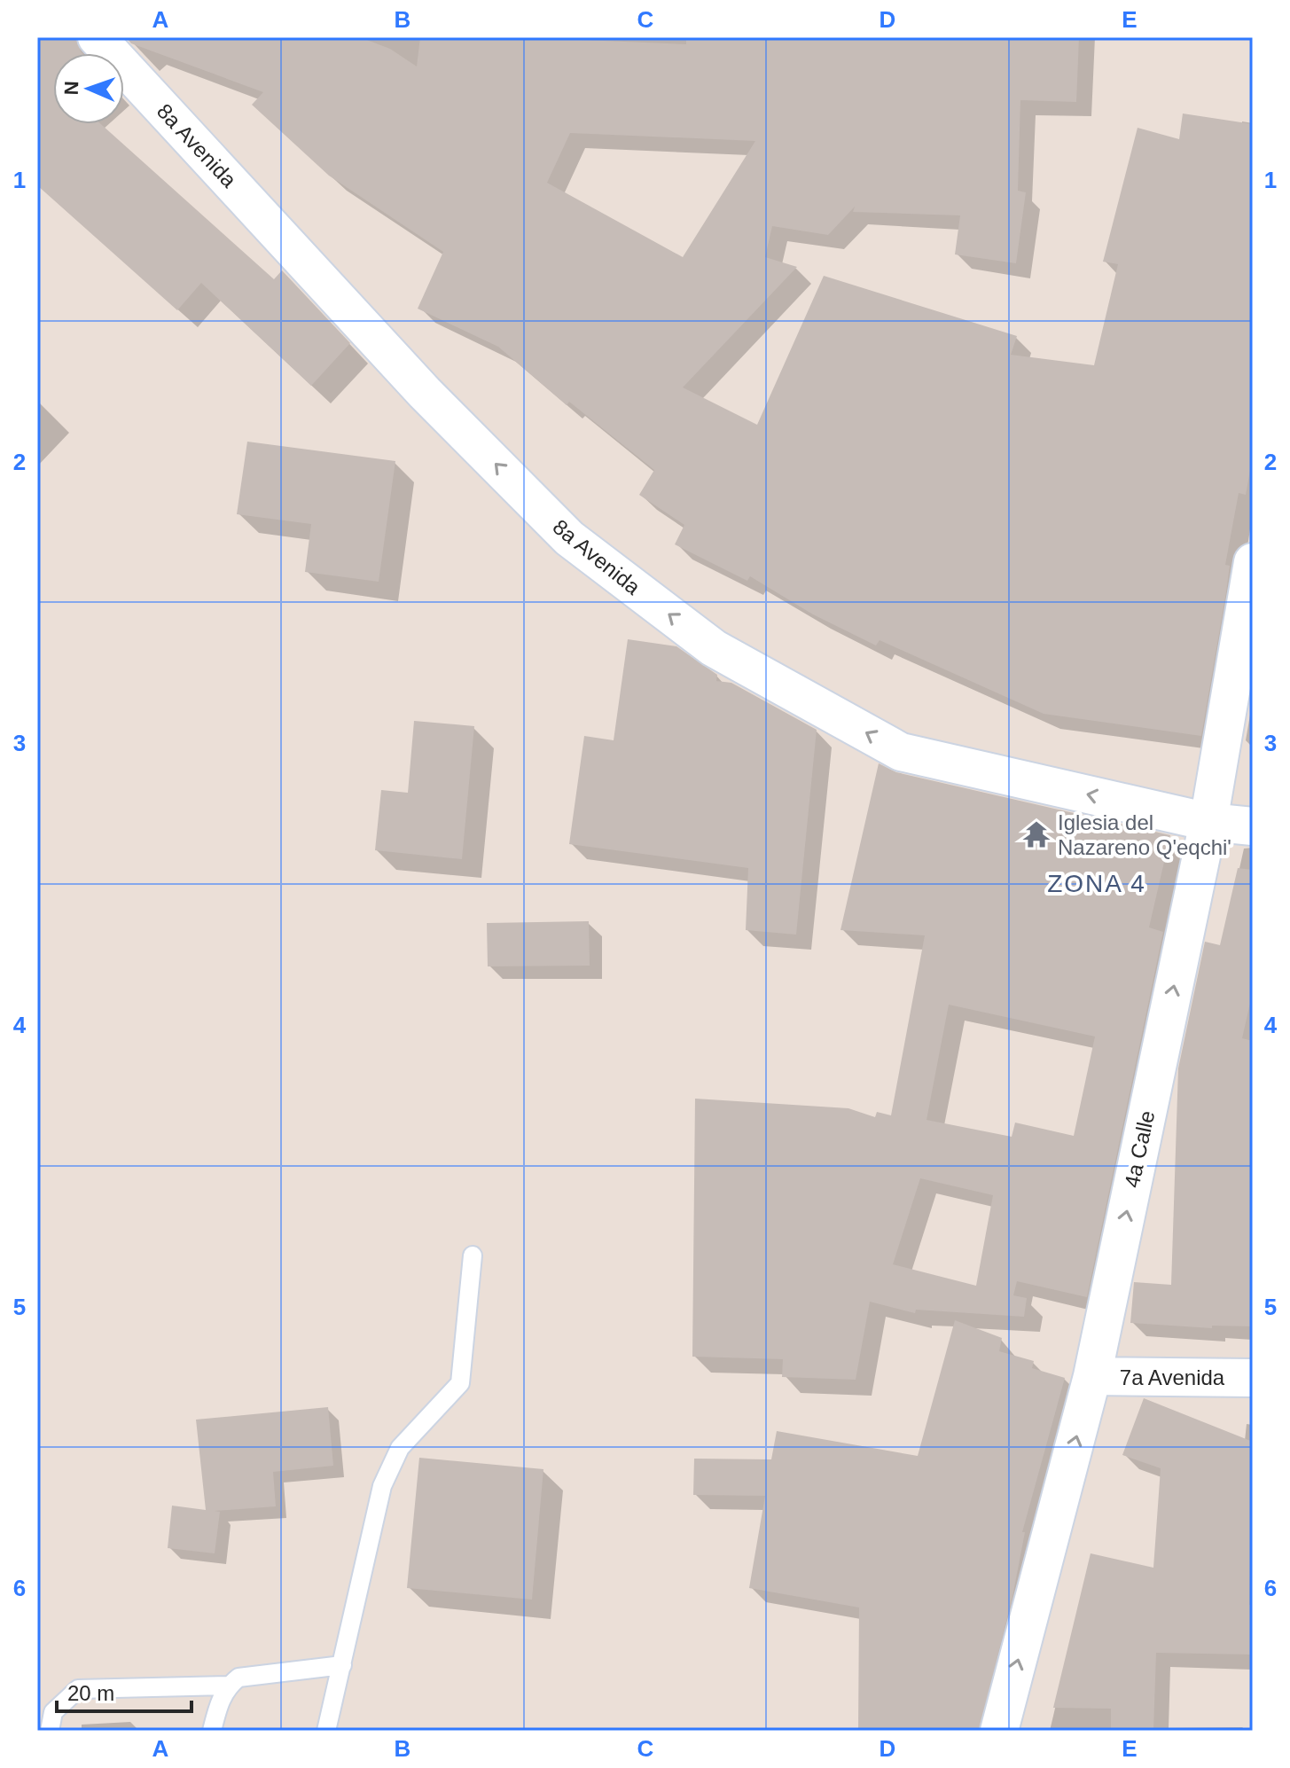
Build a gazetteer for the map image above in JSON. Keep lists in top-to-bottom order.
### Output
{
  "streets": {
    "street": ["8a Avenida", "4a Calle", "7a Avenida"]
  },
  "crossings": [
    ["8a Avenida", "4a Calle"],
    ["4a Calle", "7a Avenida"]
  ],
  "one_way": ["8a Avenida", "4a Calle"],
  "districts": ["ZONA 4"],
  "places": {
    "temple": ["Iglesia del Nazareno Q'eqchi'"]
  },
  "scale_bar": "20 m",
  "north": "left",
  "grid": {
    "columns": [
      "A",
      "B",
      "C",
      "D",
      "E"
    ],
    "rows": [
      "1",
      "2",
      "3",
      "4",
      "5",
      "6"
    ]
  }
}
